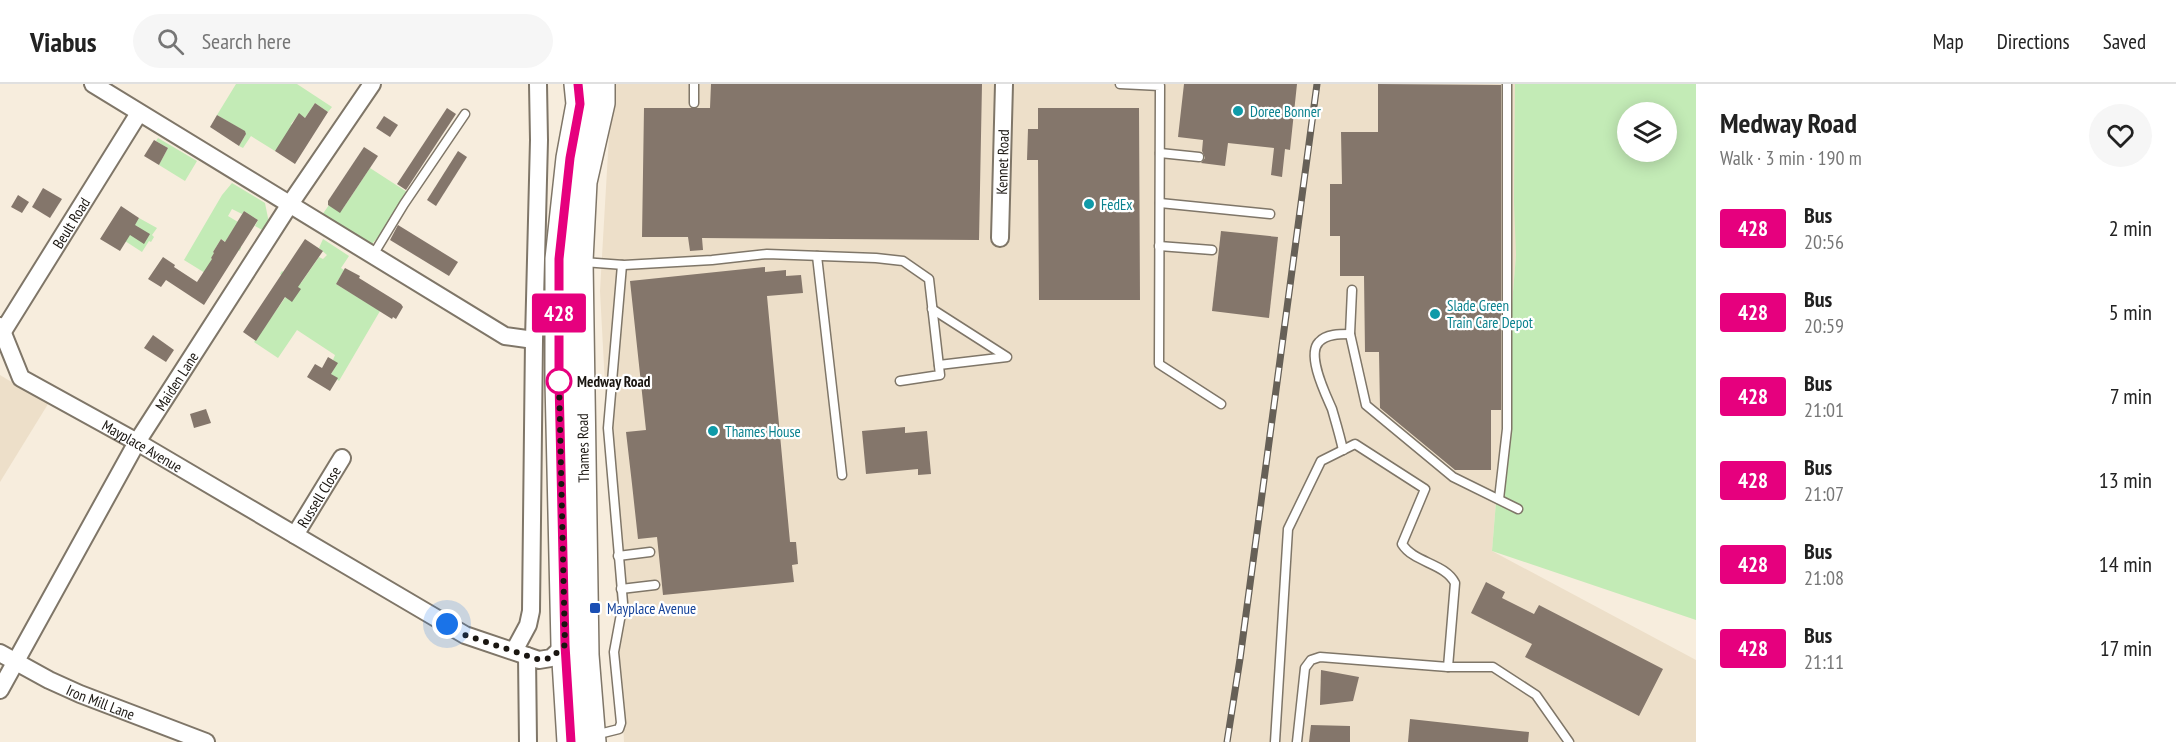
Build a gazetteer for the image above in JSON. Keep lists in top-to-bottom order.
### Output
{
  "streets": {
    "main road": ["Thames Road"],
    "street": [
      "Kennet Road",
      "Beult Road",
      "Maiden Lane",
      "Mayplace Avenue",
      "Russell Close",
      "Iron Mill Lane"
    ]
  },
  "crossings": [
    ["Beult Road", "Mayplace Avenue"],
    ["Maiden Lane", "Mayplace Avenue"],
    ["Maiden Lane", "Iron Mill Lane"],
    ["Mayplace Avenue", "Thames Road"],
    ["Mayplace Avenue", "Russell Close"]
  ],
  "places": {
    "other": [
      "Doree Bonner",
      "FedEx",
      "Slade Green Train Care Depot",
      "Medway Road",
      "Thames House"
    ],
    "transit": ["Mayplace Avenue"]
  },
  "lines": ["bus line 428"],
  "page": {
    "header": "Viabus",
    "search": "Search here",
    "nav": ["Map", "Directions", "Saved"],
    "on_map": "428",
    "heading": ["Medway Road", "Walk · 3 min · 190 m"],
    "list": [
      {
        "mark": "428",
        "name": "Bus",
        "note": "20:56",
        "value": "2 min"
      },
      {
        "mark": "428",
        "name": "Bus",
        "note": "20:59",
        "value": "5 min"
      },
      {
        "mark": "428",
        "name": "Bus",
        "note": "21:01",
        "value": "7 min"
      },
      {
        "mark": "428",
        "name": "Bus",
        "note": "21:07",
        "value": "13 min"
      },
      {
        "mark": "428",
        "name": "Bus",
        "note": "21:08",
        "value": "14 min"
      },
      {
        "mark": "428",
        "name": "Bus",
        "note": "21:11",
        "value": "17 min"
      }
    ]
  }
}
